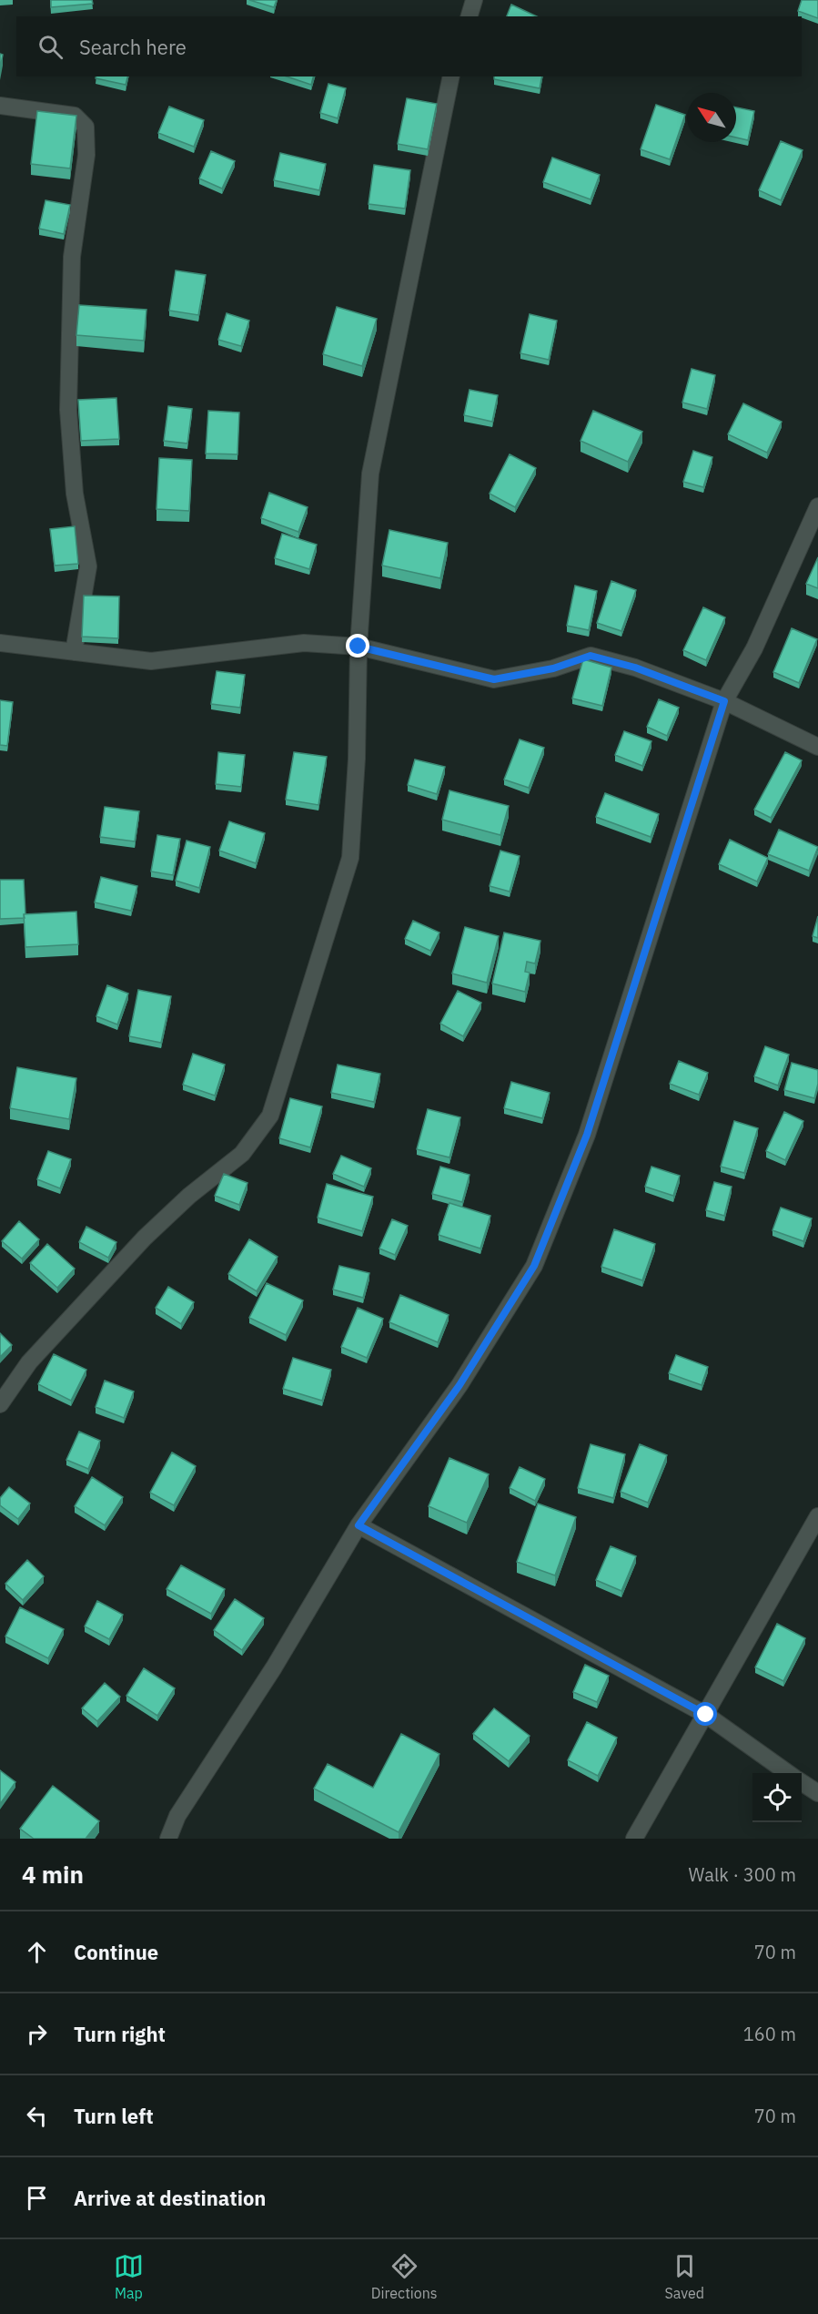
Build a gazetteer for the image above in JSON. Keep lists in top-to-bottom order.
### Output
{
  "north": "top left",
  "page": {
    "search": "Search here",
    "heading": ["4 min", "Walk · 300 m"],
    "list": [
      ["Continue", "70 m"],
      ["Turn right", "160 m"],
      ["Turn left", "70 m"],
      "Arrive at destination"
    ],
    "nav": ["Map", "Directions", "Saved"]
  }
}
